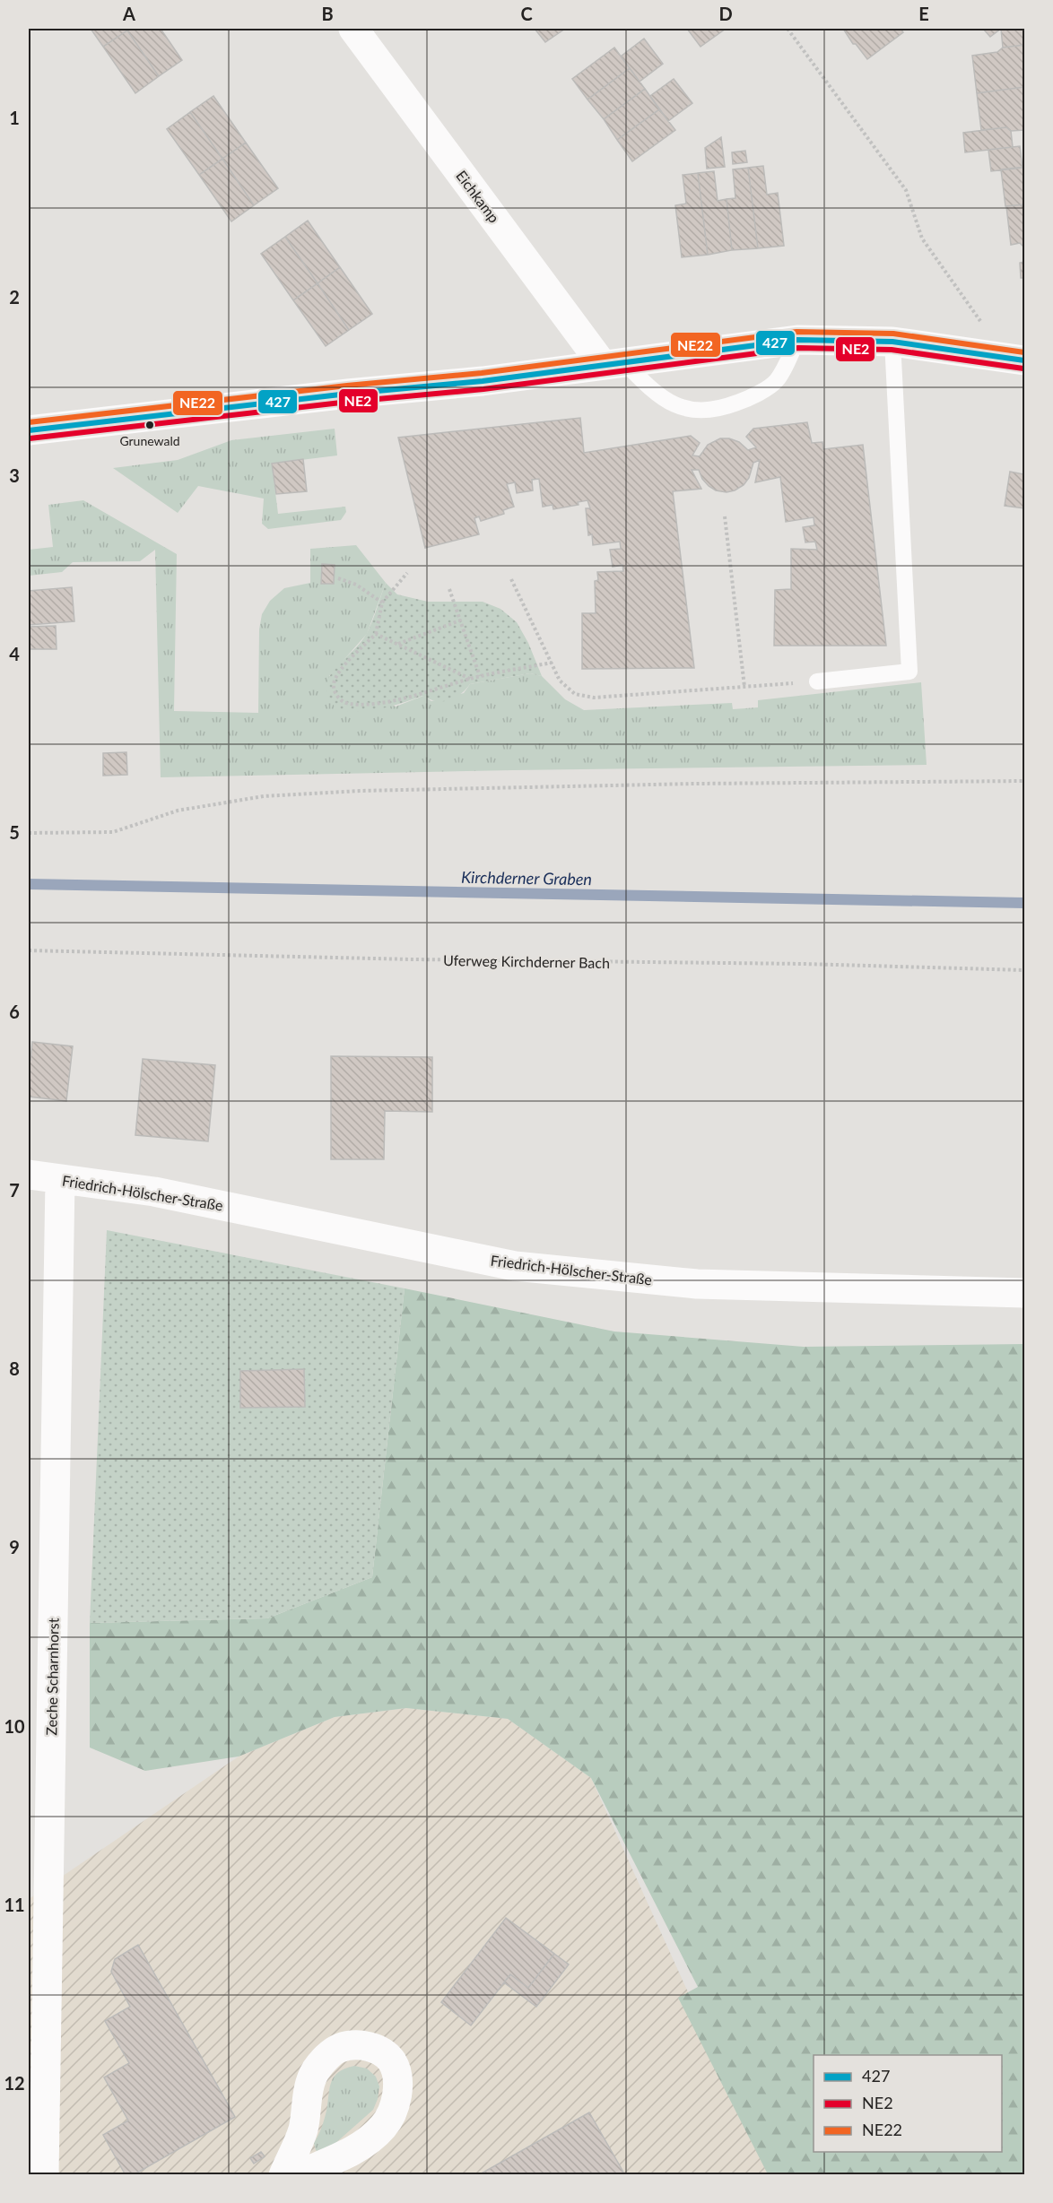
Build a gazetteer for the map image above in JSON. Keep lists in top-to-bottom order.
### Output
{
  "streets": {
    "street": ["Eichkamp", "Friedrich-Hölscher-Straße", "Zeche Scharnhorst"],
    "path": ["Uferweg Kirchderner Bach"]
  },
  "crossings": [
    ["Friedrich-Hölscher-Straße", "Zeche Scharnhorst"]
  ],
  "water": ["Kirchderner Graben"],
  "places": ["Grunewald"],
  "lines": ["transit line NE22", "transit line 427", "transit line NE2"],
  "legend": ["427", "NE2", "NE22"],
  "grid": {
    "columns": [
      "A",
      "B",
      "C",
      "D",
      "E"
    ],
    "rows": [
      "1",
      "2",
      "3",
      "4",
      "5",
      "6",
      "7",
      "8",
      "9",
      "10",
      "11",
      "12"
    ]
  }
}
